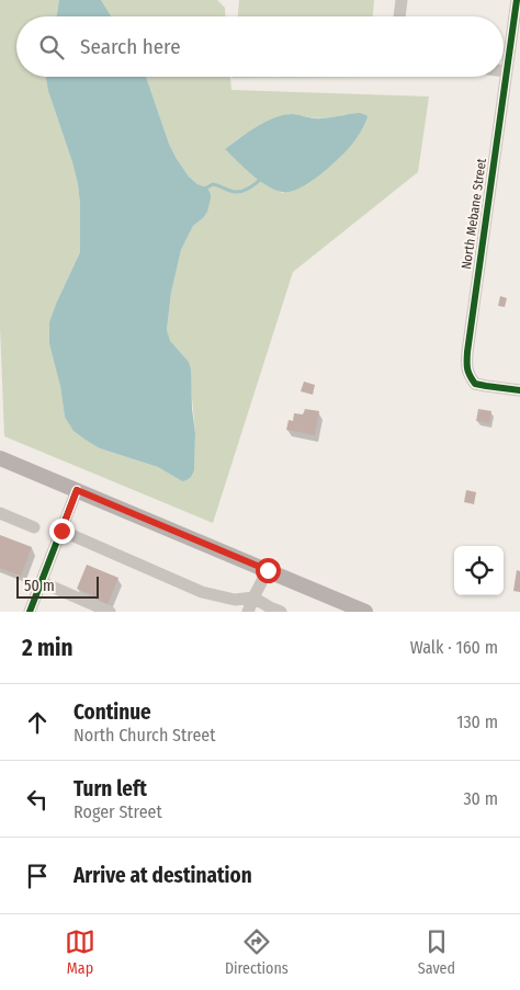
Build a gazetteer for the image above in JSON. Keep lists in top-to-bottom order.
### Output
{
  "streets": {
    "street": ["North Mebane Street"]
  },
  "scale_bar": "50 m",
  "page": {
    "search": "Search here",
    "scale": "50 m",
    "heading": ["2 min", "Walk · 160 m"],
    "list": [
      ["Continue", "North Church Street", "130 m"],
      ["Turn left", "Roger Street", "30 m"],
      "Arrive at destination"
    ],
    "nav": ["Map", "Directions", "Saved"]
  }
}
